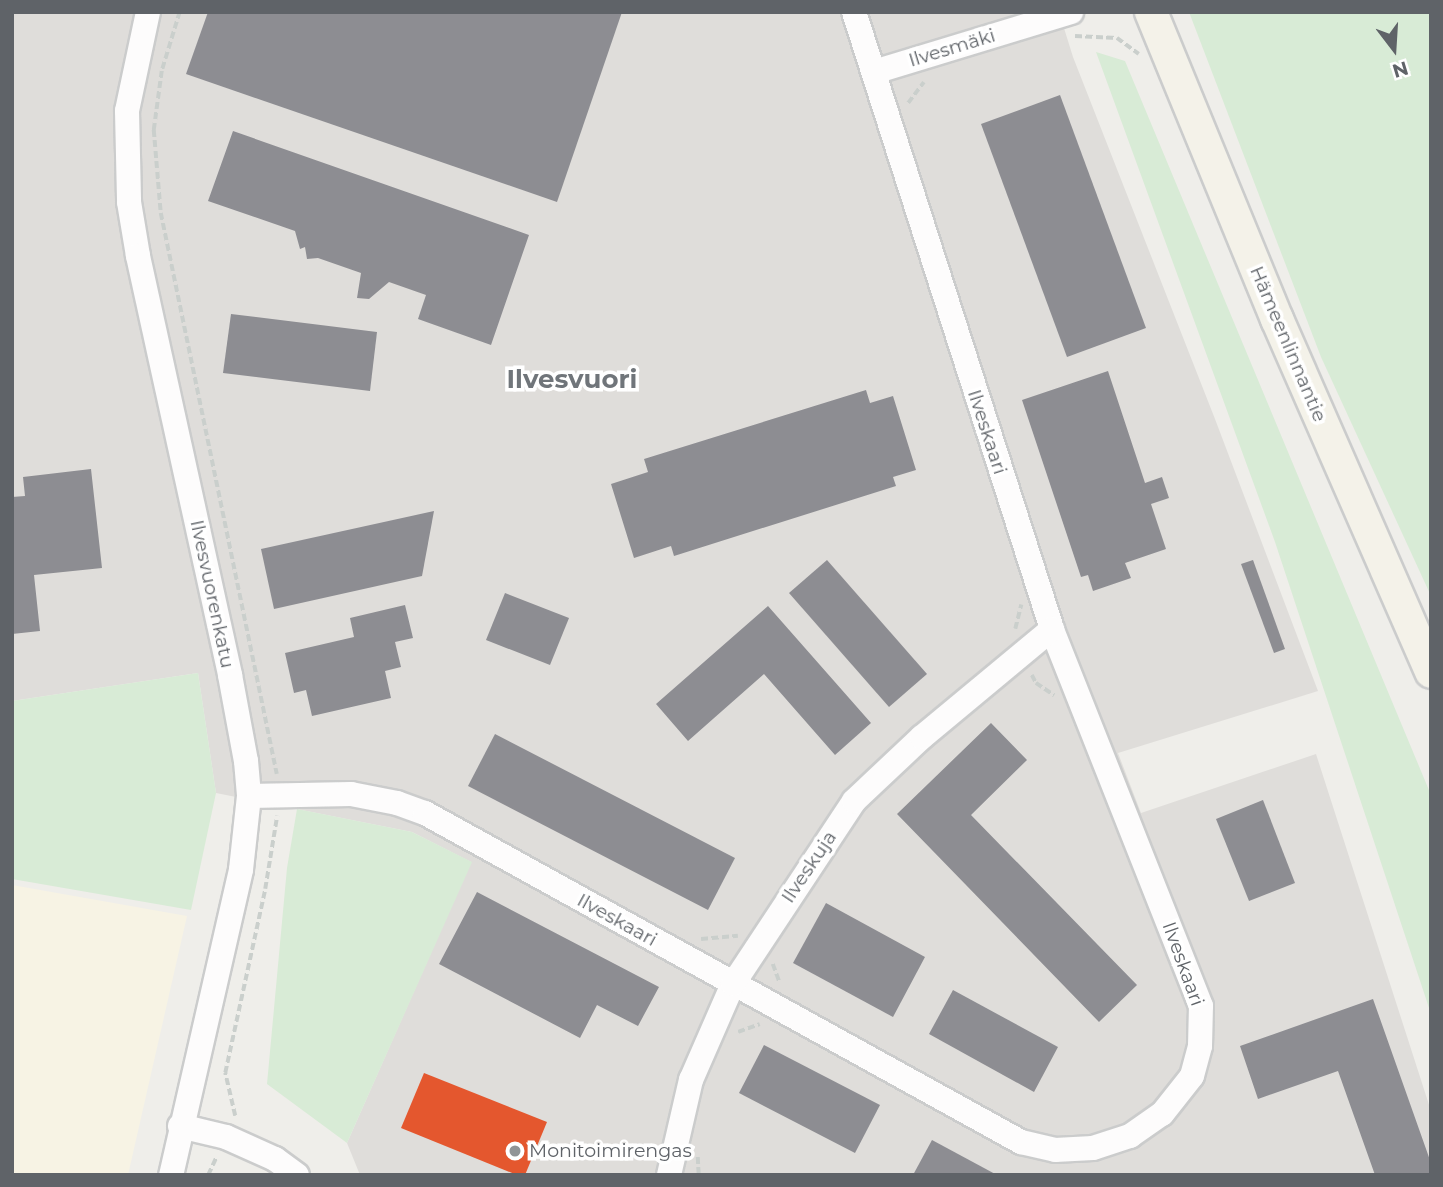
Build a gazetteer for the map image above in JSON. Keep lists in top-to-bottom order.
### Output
{
  "streets": {
    "main road": ["Hämeenlinnantie"],
    "street": [
      "Ilvesmäki",
      "Ilveskaari",
      "Ilvesvuorenkatu",
      "Ilveskuja"
    ]
  },
  "crossings": [
    ["Ilvesmäki", "Ilveskaari"],
    ["Ilveskaari", "Ilvesvuorenkatu"],
    ["Ilveskaari", "Ilveskuja"]
  ],
  "districts": ["Ilvesvuori"],
  "places": ["Monitoimirengas"],
  "north": "bottom"
}
